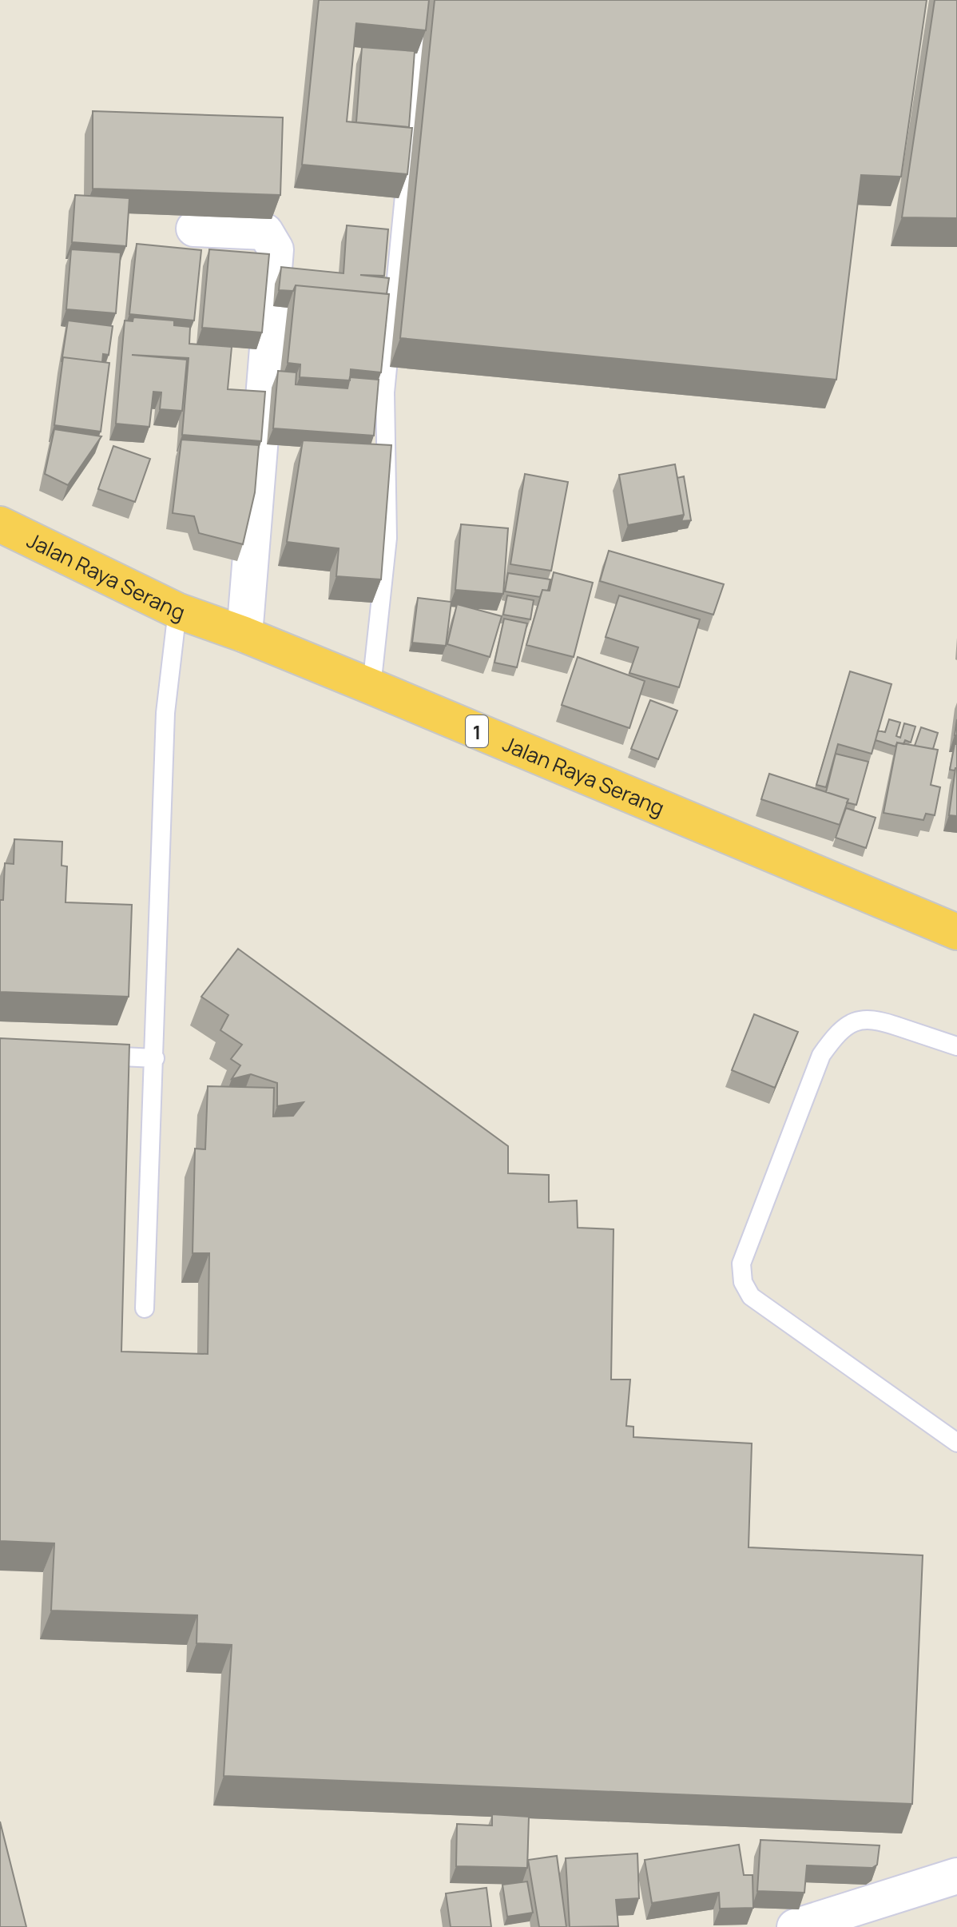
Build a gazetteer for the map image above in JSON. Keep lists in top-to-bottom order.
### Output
{
  "streets": {
    "highway": ["Jalan Raya Serang", "1"]
  }
}
